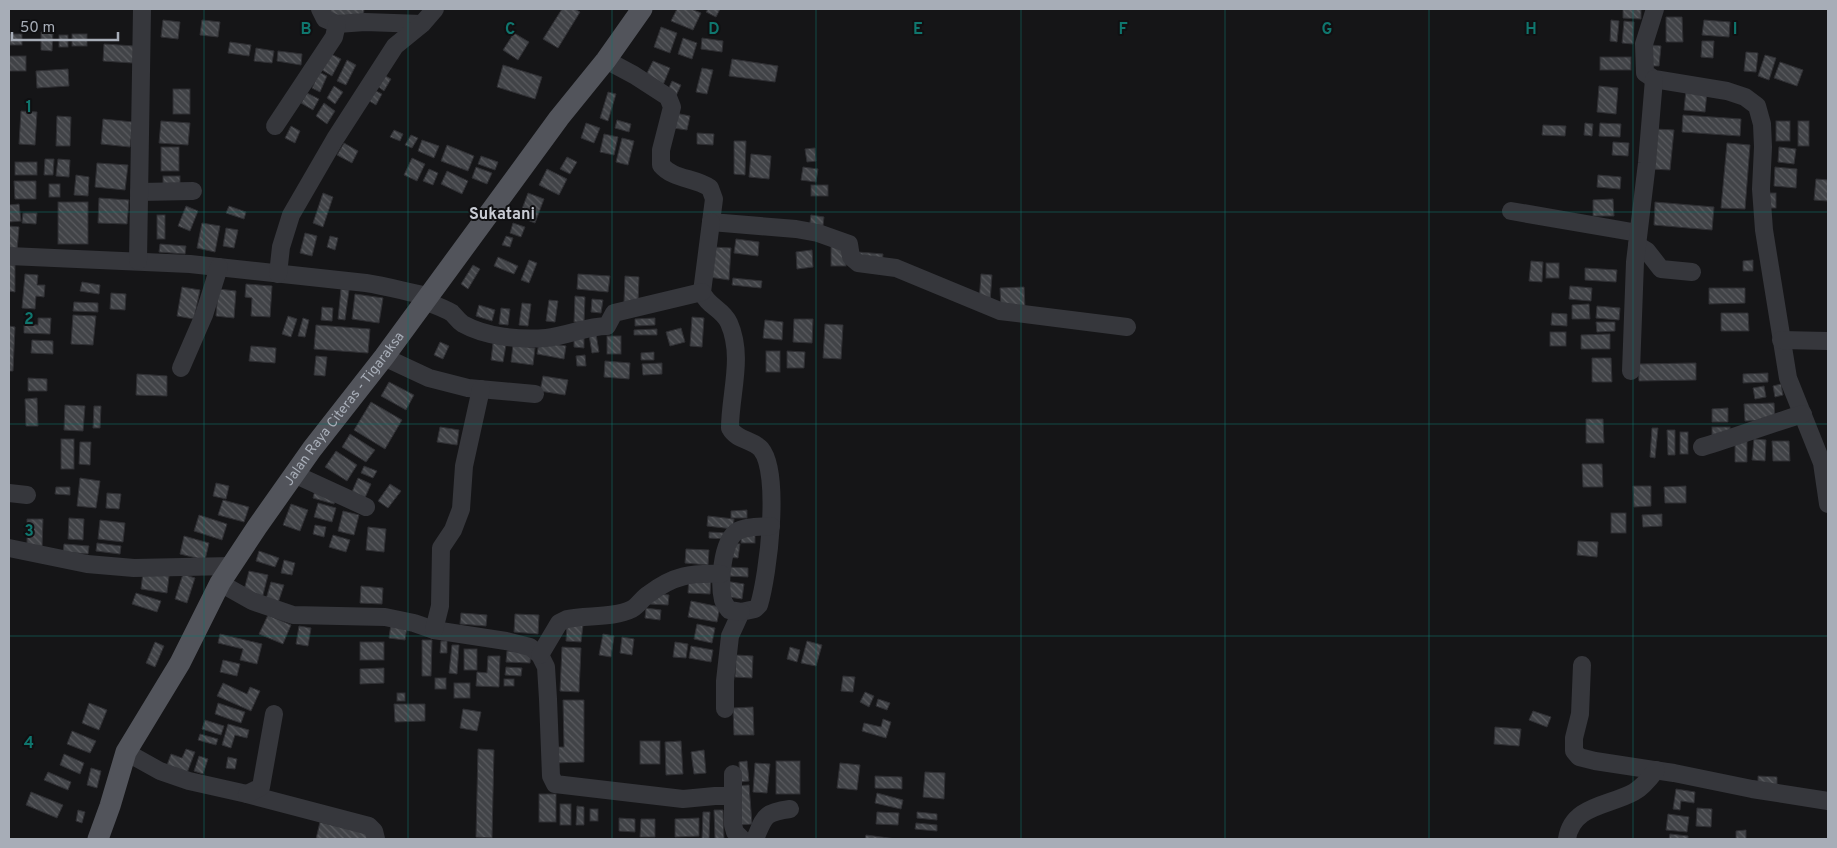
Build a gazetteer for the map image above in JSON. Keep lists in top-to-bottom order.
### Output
{
  "streets": {
    "main road": ["Jalan Raya Citeras - Tigaraksa"]
  },
  "districts": ["Sukatani"],
  "scale_bar": "50 m",
  "grid": {
    "columns": [
      "B",
      "C",
      "D",
      "E",
      "F",
      "G",
      "H",
      "I"
    ],
    "rows": [
      "1",
      "2",
      "3",
      "4"
    ]
  }
}
